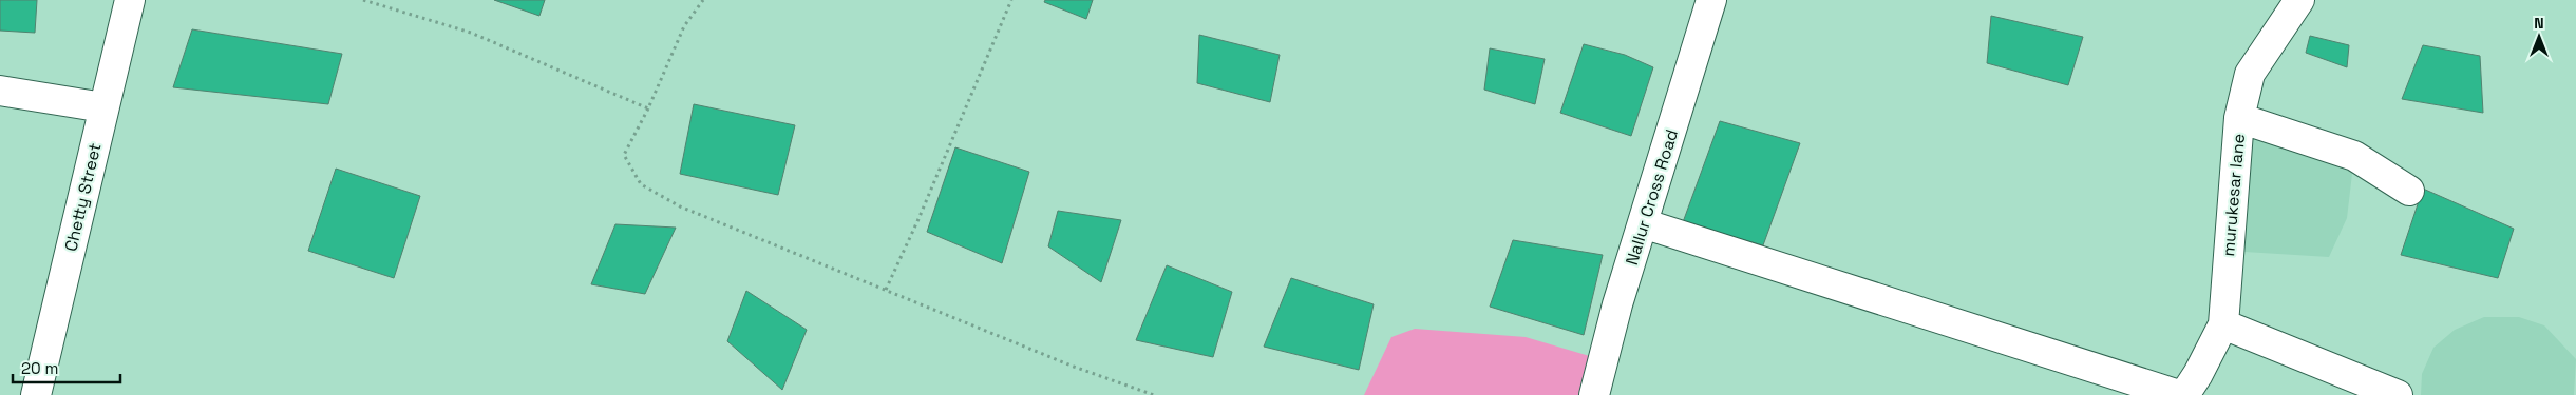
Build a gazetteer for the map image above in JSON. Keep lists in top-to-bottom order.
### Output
{
  "streets": {
    "street": ["murukesar lane", "Chetty Street", "Nallur Cross Road"]
  },
  "scale_bar": "20 m",
  "north": "top"
}
